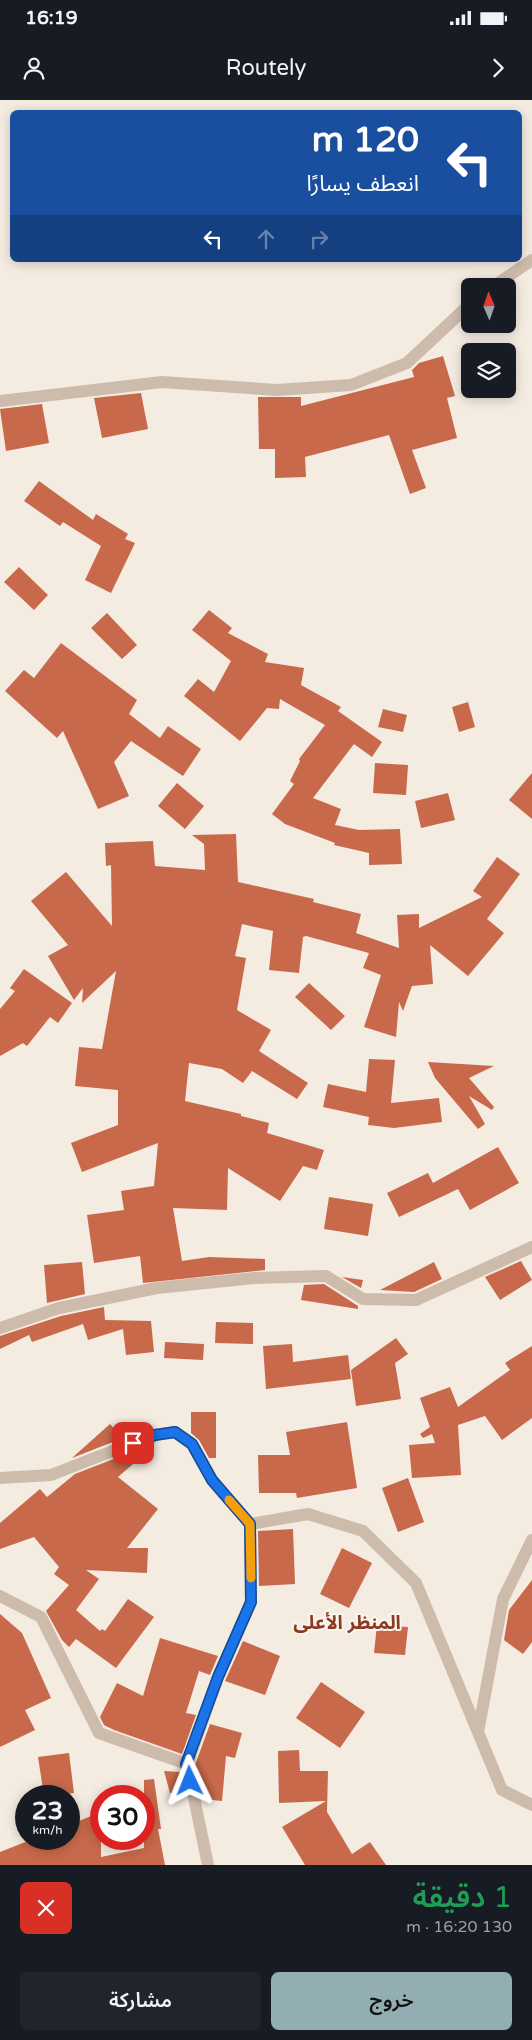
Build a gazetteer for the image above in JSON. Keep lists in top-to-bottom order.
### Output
{
  "districts": ["المنظر الأعلى"],
  "north": "top",
  "page": {
    "status": "16:19",
    "header": "Routely",
    "turn": ["120 m", "انعطف يسارًا"],
    "speed": "23 km/h",
    "limit": "30",
    "heading": ["1 دقيقة", "130 m · 16:20"],
    "buttons": ["خروج", "مشاركة"]
  }
}
